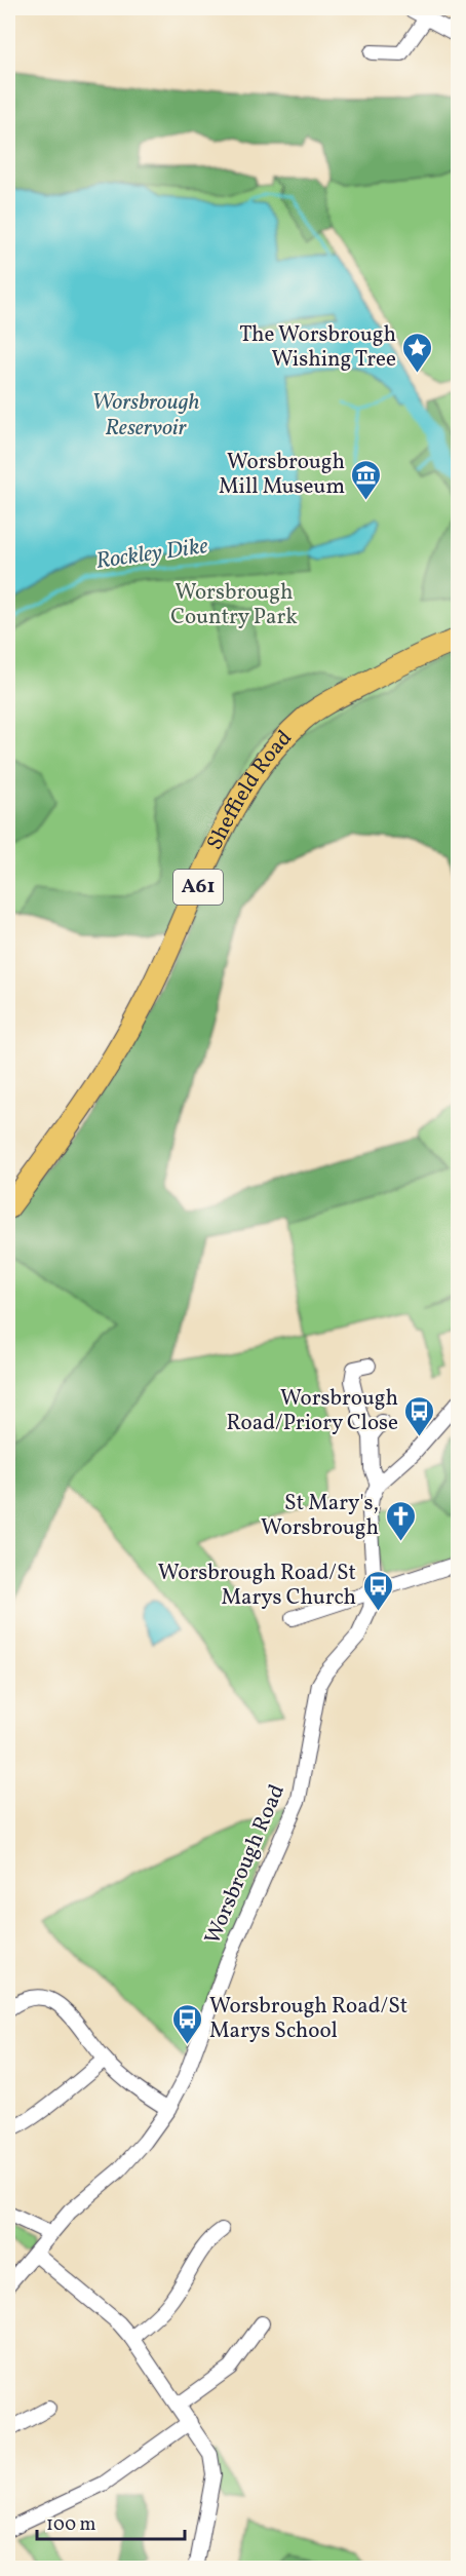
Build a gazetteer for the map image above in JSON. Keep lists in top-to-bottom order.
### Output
{
  "streets": {
    "highway": ["Sheffield Road", "A61"],
    "street": ["Worsbrough Road"]
  },
  "water": ["Worsbrough Reservoir", "Rockley Dike"],
  "parks": ["Worsbrough Country Park"],
  "places": {
    "place": ["The Worsbrough Wishing Tree"],
    "museum": ["Worsbrough Mill Museum"],
    "bus stop": ["Worsbrough Road/Priory Close", "Worsbrough Road/St Marys Church", "Worsbrough Road/St Marys School"],
    "church": ["St Mary's, Worsbrough"]
  },
  "scale_bar": "100 m"
}
